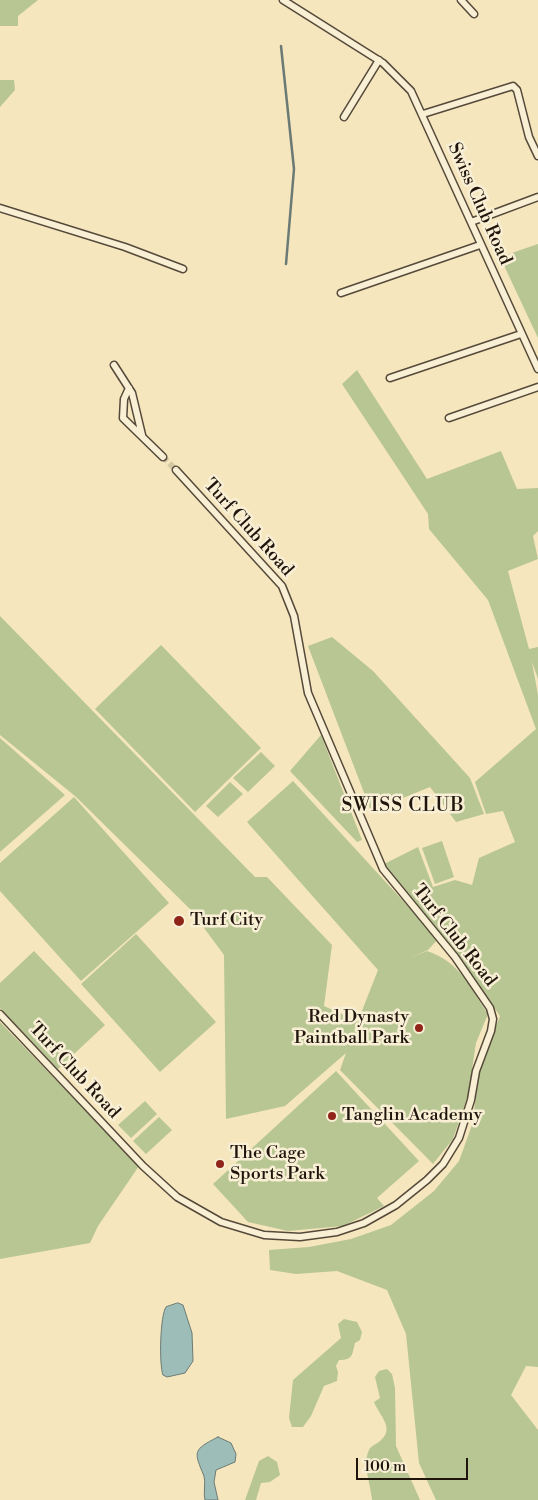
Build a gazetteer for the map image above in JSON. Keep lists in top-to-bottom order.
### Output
{
  "streets": {
    "street": ["Swiss Club Road", "Turf Club Road"]
  },
  "districts": ["SWISS CLUB"],
  "places": [
    "Turf City",
    "Red Dynasty Paintball Park",
    "Tanglin Academy",
    "The Cage Sports Park"
  ],
  "scale_bar": "100 m"
}
